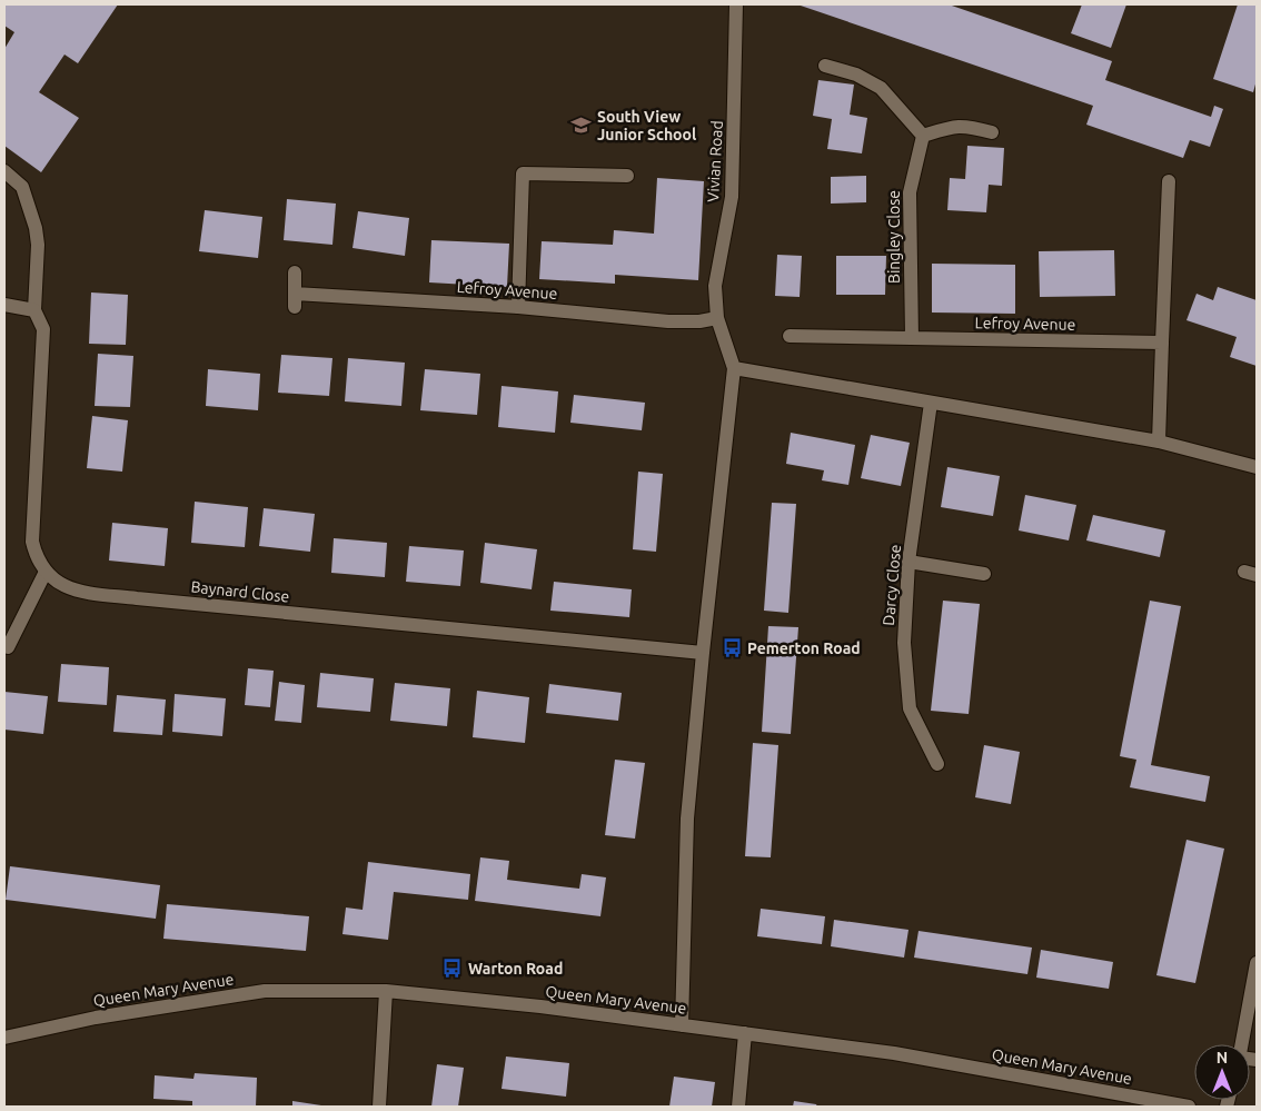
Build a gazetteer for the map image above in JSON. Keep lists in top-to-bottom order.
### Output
{
  "streets": {
    "street": [
      "Vivian Road",
      "Bingley Close",
      "Lefroy Avenue",
      "Darcy Close",
      "Baynard Close",
      "Queen Mary Avenue"
    ]
  },
  "crossings": [
    ["Vivian Road", "Lefroy Avenue"],
    ["Bingley Close", "Lefroy Avenue"]
  ],
  "places": {
    "school or university": ["South View Junior School"],
    "bus stop": ["Pemerton Road", "Warton Road"]
  },
  "north": "top"
}
